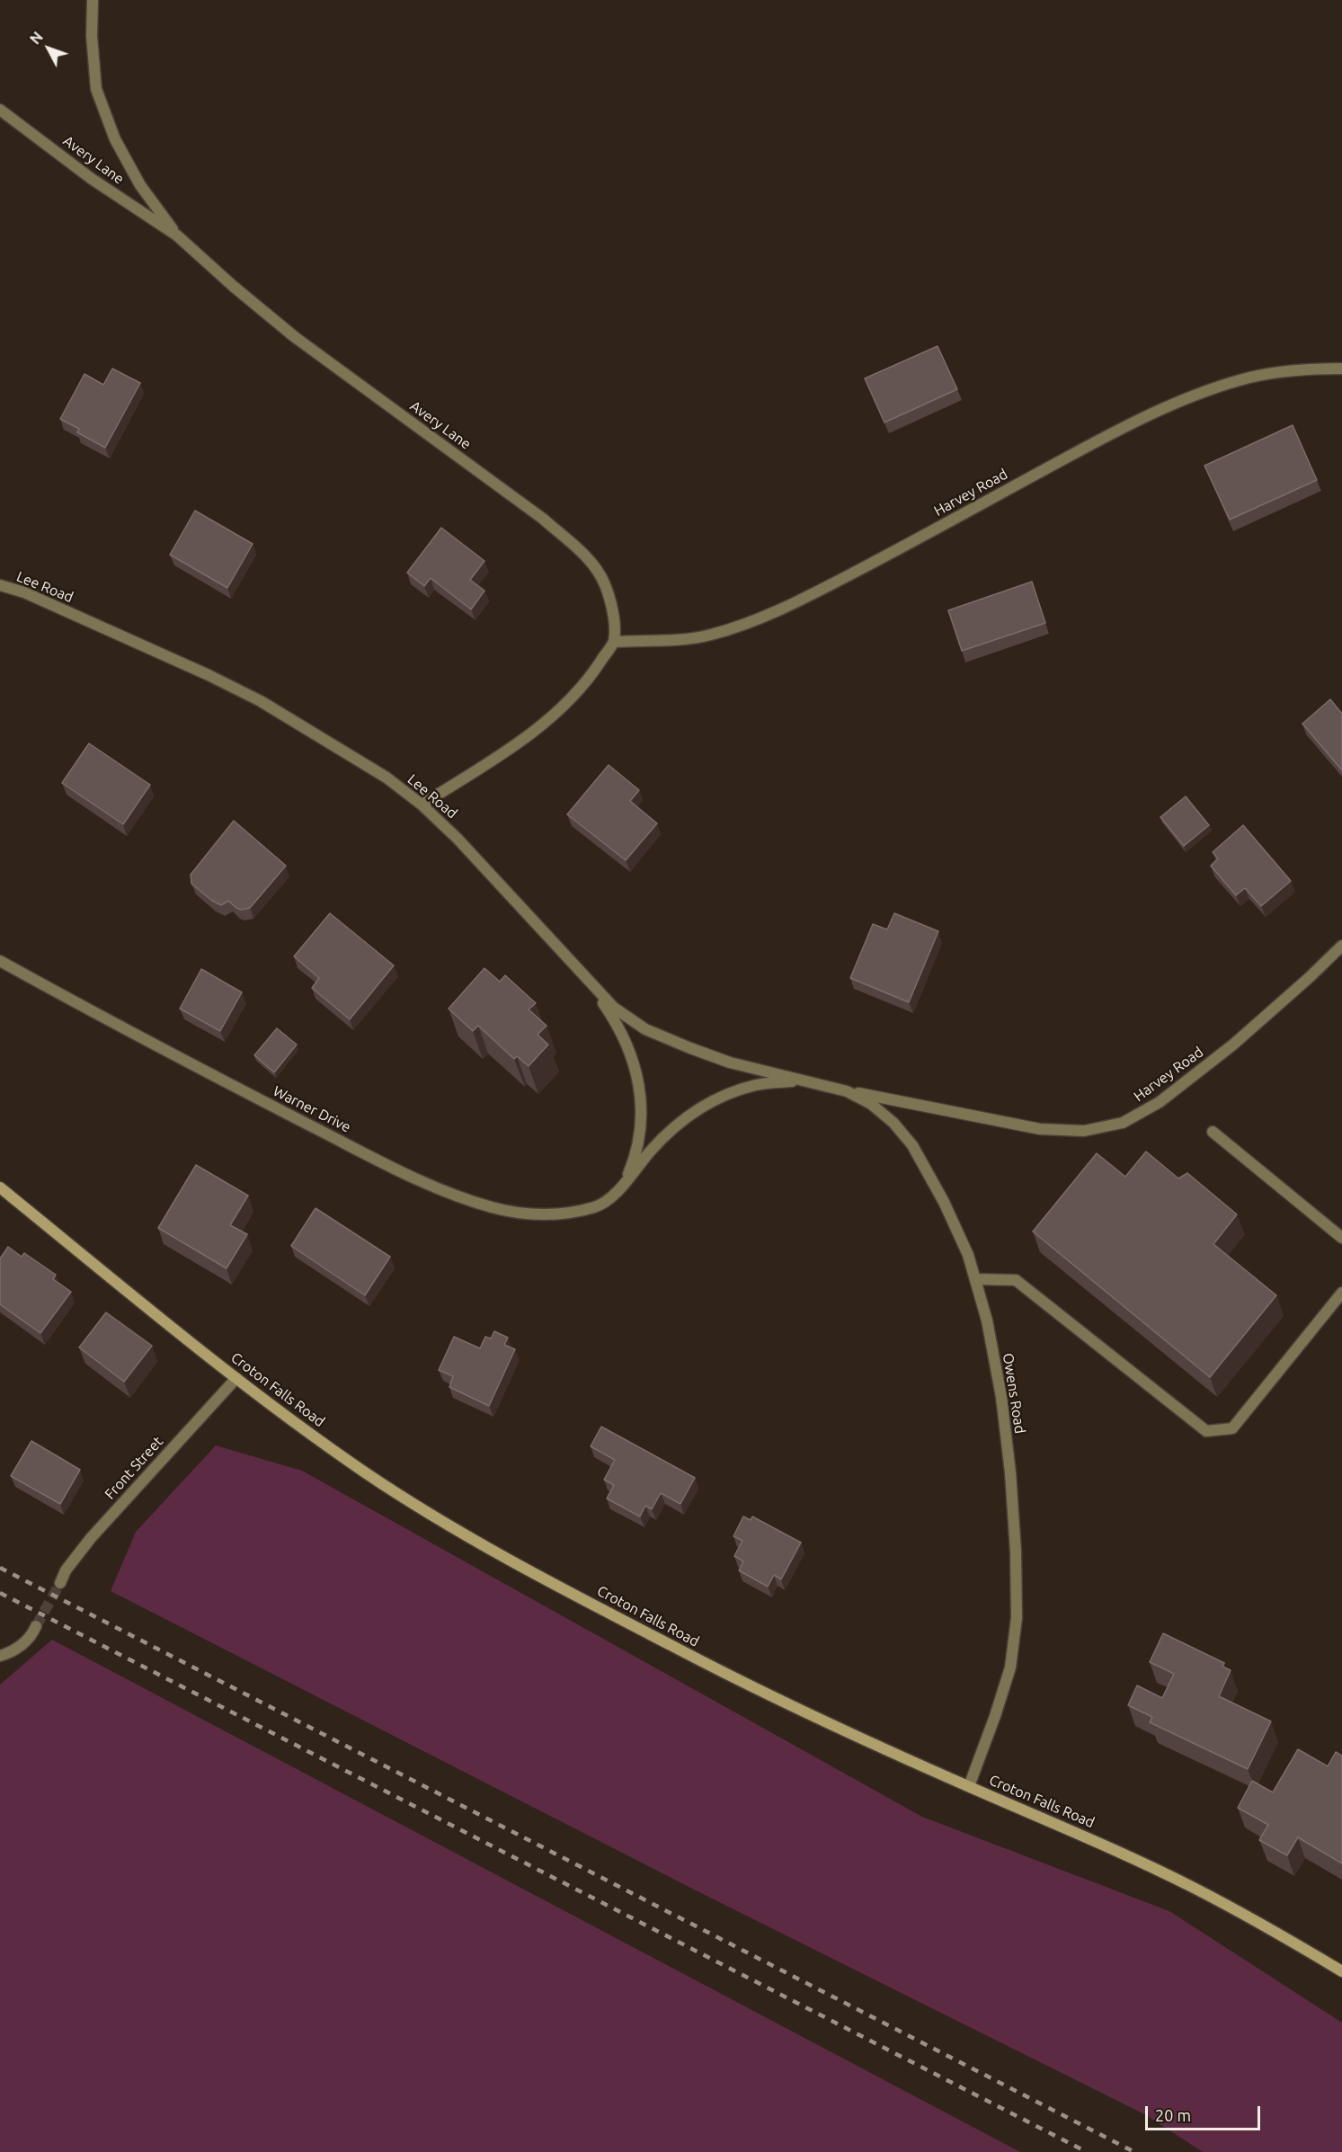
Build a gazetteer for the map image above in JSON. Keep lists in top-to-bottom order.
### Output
{
  "streets": {
    "main road": ["Croton Falls Road"],
    "street": [
      "Avery Lane",
      "Harvey Road",
      "Lee Road",
      "Warner Drive",
      "Owens Road",
      "Front Street"
    ]
  },
  "crossings": [
    ["Avery Lane", "Harvey Road"],
    ["Harvey Road", "Owens Road"],
    ["Lee Road", "Warner Drive"],
    ["Lee Road", "Owens Road"],
    ["Warner Drive", "Owens Road"],
    ["Croton Falls Road", "Owens Road"],
    ["Croton Falls Road", "Front Street"]
  ],
  "scale_bar": "20 m",
  "north": "top left"
}
